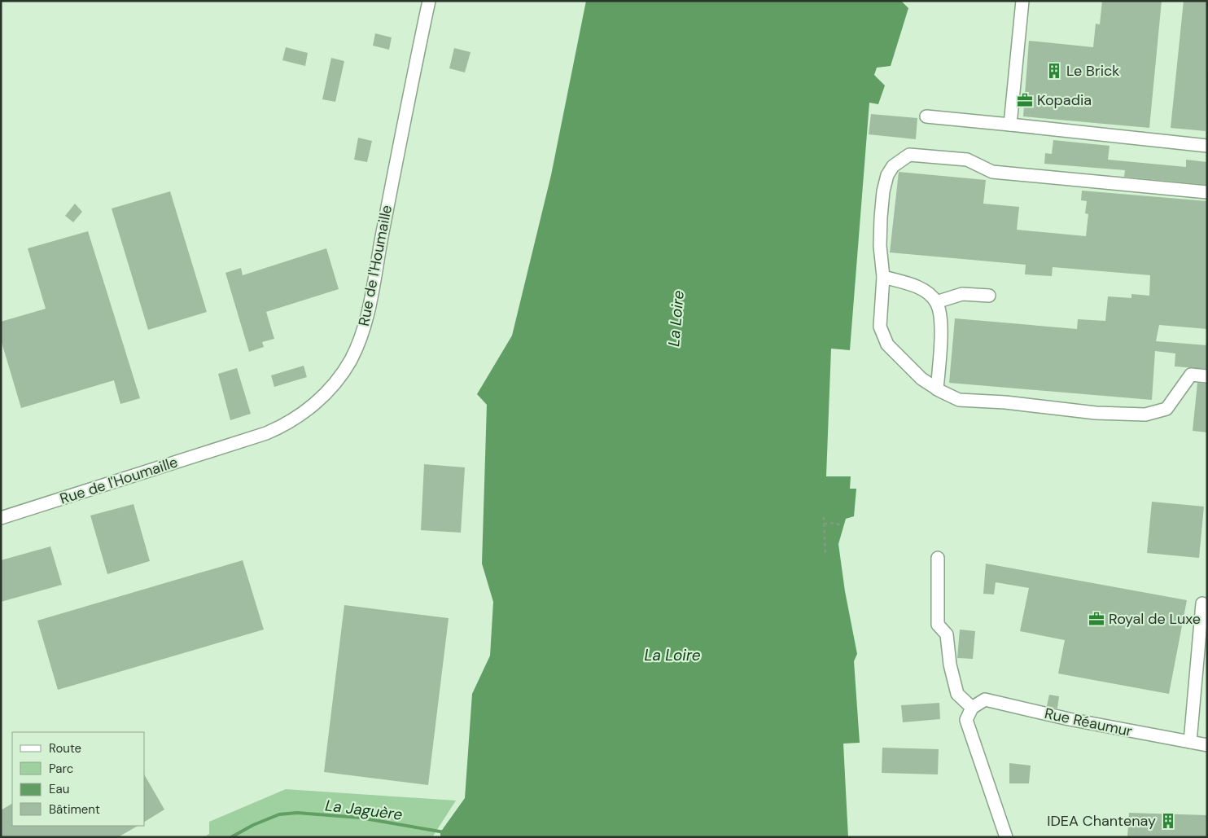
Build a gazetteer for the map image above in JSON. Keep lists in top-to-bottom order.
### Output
{
  "streets": {
    "street": ["Rue de l'Houmaille", "Rue Réaumur"]
  },
  "water": ["La Loire", "La Jaguère"],
  "places": {
    "building": ["Le Brick", "IDEA Chantenay"],
    "office": ["Kopadia", "Royal de Luxe"]
  },
  "legend": [
    "Route",
    "Parc",
    "Eau",
    "Bâtiment"
  ]
}
